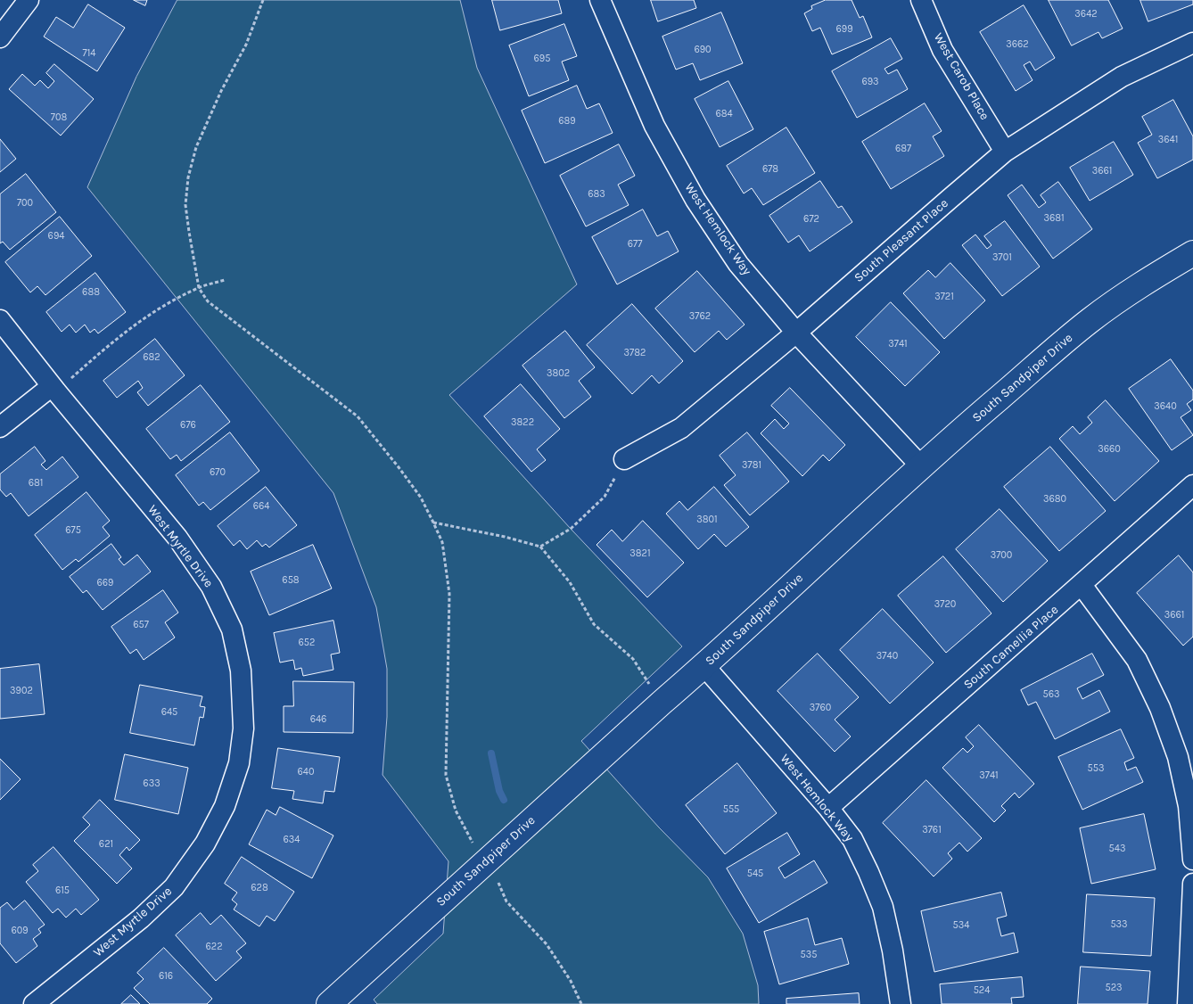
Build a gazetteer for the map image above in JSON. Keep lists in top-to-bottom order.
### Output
{
  "streets": {
    "street": [
      "West Carob Place",
      "West Hemlock Way",
      "South Pleasant Place",
      "South Sandpiper Drive",
      "West Myrtle Drive",
      "South Camellia Place"
    ]
  },
  "crossings": [
    ["West Carob Place", "South Pleasant Place"],
    ["West Hemlock Way", "South Pleasant Place"],
    ["West Hemlock Way", "South Sandpiper Drive"],
    ["West Hemlock Way", "South Camellia Place"]
  ],
  "house_numbers": [
    "3642",
    "699",
    "3662",
    "690",
    "714",
    "695",
    "693",
    "684",
    "708",
    "689",
    "3641",
    "687",
    "678",
    "3661",
    "683",
    "700",
    "3681",
    "672",
    "694",
    "677",
    "3701",
    "688",
    "3721",
    "3762",
    "3741",
    "3782",
    "682",
    "3802",
    "3640",
    "3822",
    "676",
    "3660",
    "3781",
    "670",
    "681",
    "3680",
    "664",
    "3801",
    "675",
    "3821",
    "3700",
    "658",
    "669",
    "3720",
    "3661",
    "657",
    "652",
    "3740",
    "3902",
    "563",
    "3760",
    "645",
    "646",
    "553",
    "640",
    "3741",
    "633",
    "555",
    "3761",
    "634",
    "621",
    "543",
    "545",
    "628",
    "615",
    "533",
    "534",
    "609",
    "622",
    "535",
    "616",
    "523",
    "524"
  ]
}
